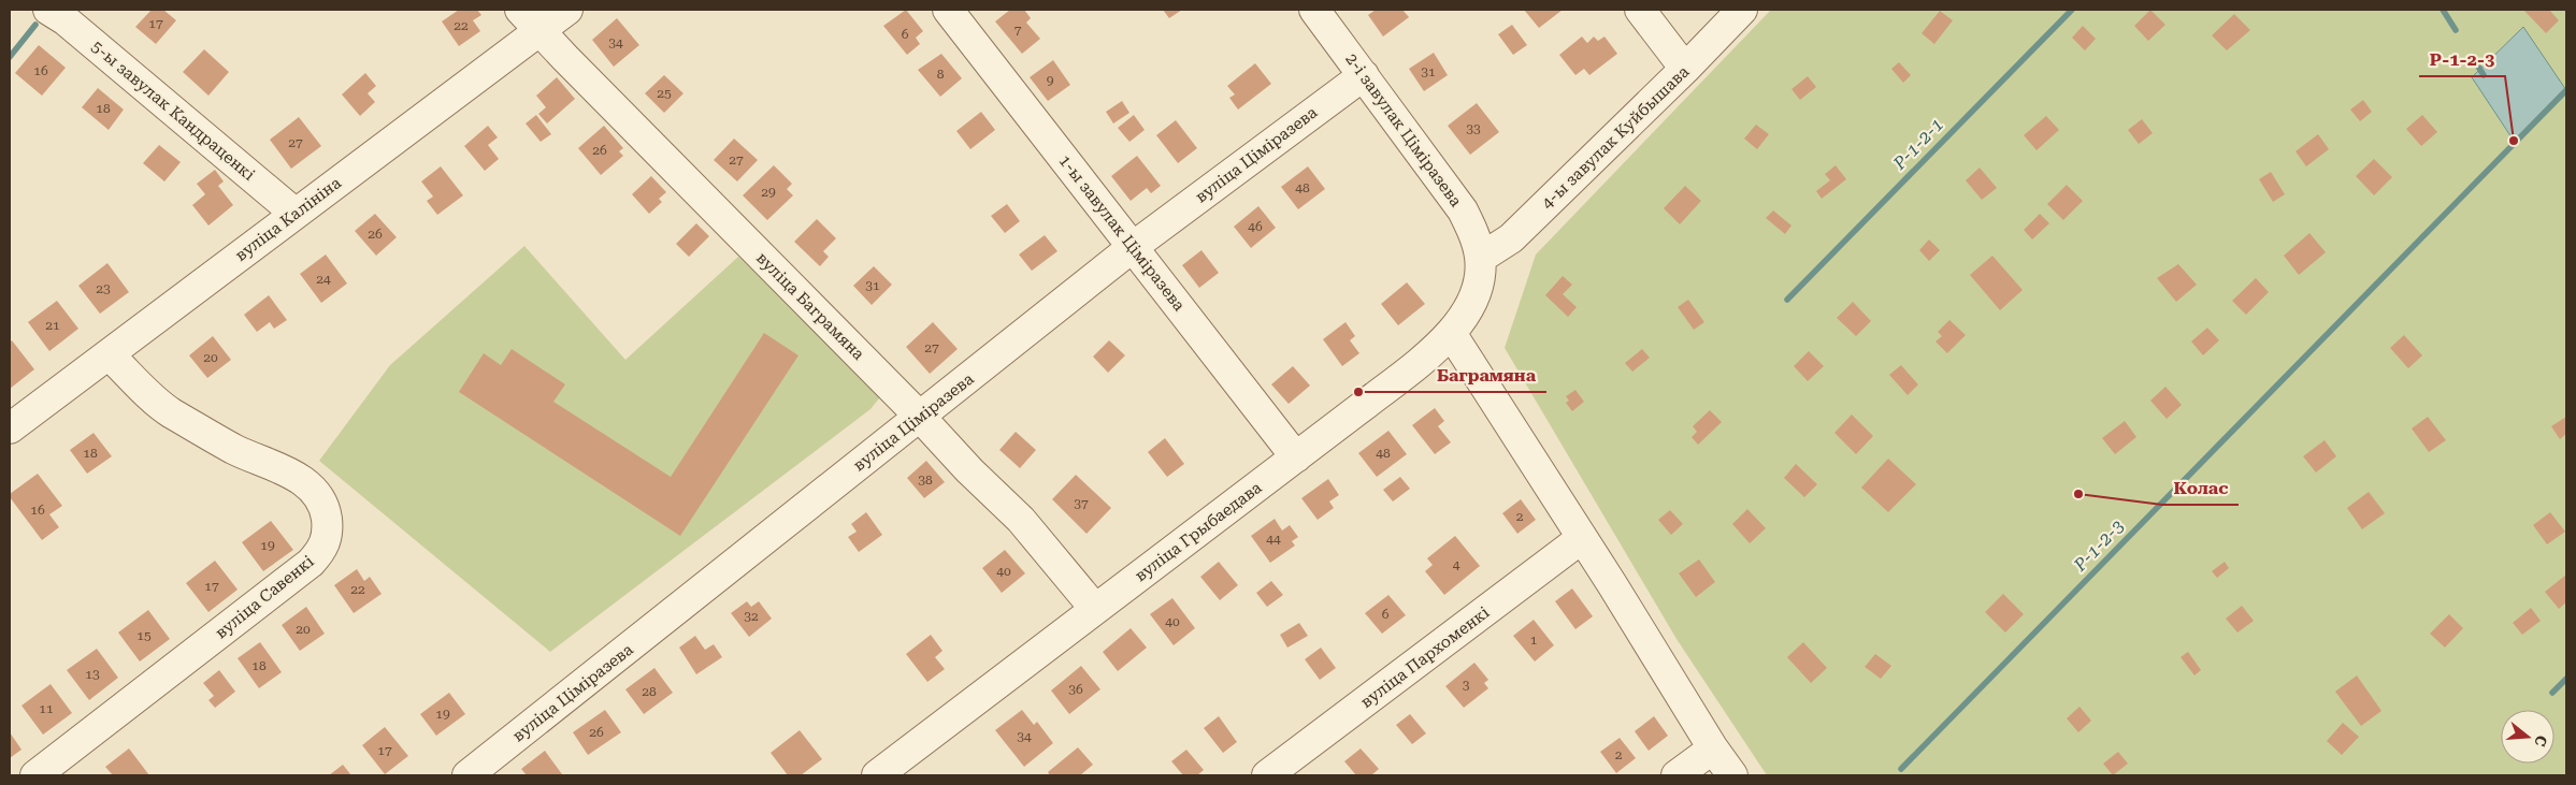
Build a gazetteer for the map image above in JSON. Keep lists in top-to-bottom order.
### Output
{
  "streets": {
    "street": [
      "5-ы завулак Кандраценкі",
      "2-і завулак Ціміразева",
      "4-ы завулак Куйбышава",
      "вуліца Ціміразева",
      "вуліца Калініна",
      "1-ы завулак Ціміразева",
      "вуліца Баграмяна",
      "вуліца Грыбаедава",
      "вуліца Савенкі",
      "вуліца Пархоменкі"
    ]
  },
  "crossings": [
    ["5-ы завулак Кандраценкі", "вуліца Калініна"],
    ["2-і завулак Ціміразева", "4-ы завулак Куйбышава"],
    ["2-і завулак Ціміразева", "вуліца Ціміразева"],
    ["2-і завулак Ціміразева", "вуліца Грыбаедава"],
    ["4-ы завулак Куйбышава", "вуліца Грыбаедава"],
    ["вуліца Ціміразева", "1-ы завулак Ціміразева"],
    ["вуліца Ціміразева", "вуліца Баграмяна"],
    ["вуліца Калініна", "вуліца Баграмяна"],
    ["вуліца Калініна", "вуліца Савенкі"],
    ["1-ы завулак Ціміразева", "вуліца Грыбаедава"],
    ["вуліца Баграмяна", "вуліца Грыбаедава"]
  ],
  "water": ["P-1-2-1", "P-1-2-3"],
  "places": ["P-1-2-3", "Баграмяна", "Колас"],
  "house_numbers": [
    "17",
    "22",
    "7",
    "6",
    "34",
    "16",
    "31",
    "8",
    "9",
    "25",
    "18",
    "33",
    "27",
    "26",
    "27",
    "48",
    "29",
    "46",
    "26",
    "24",
    "31",
    "23",
    "21",
    "27",
    "20",
    "18",
    "48",
    "38",
    "37",
    "16",
    "2",
    "44",
    "19",
    "4",
    "40",
    "17",
    "22",
    "6",
    "32",
    "40",
    "20",
    "15",
    "1",
    "18",
    "13",
    "3",
    "36",
    "28",
    "11",
    "19",
    "26",
    "34",
    "17",
    "2"
  ],
  "north": "right"
}
